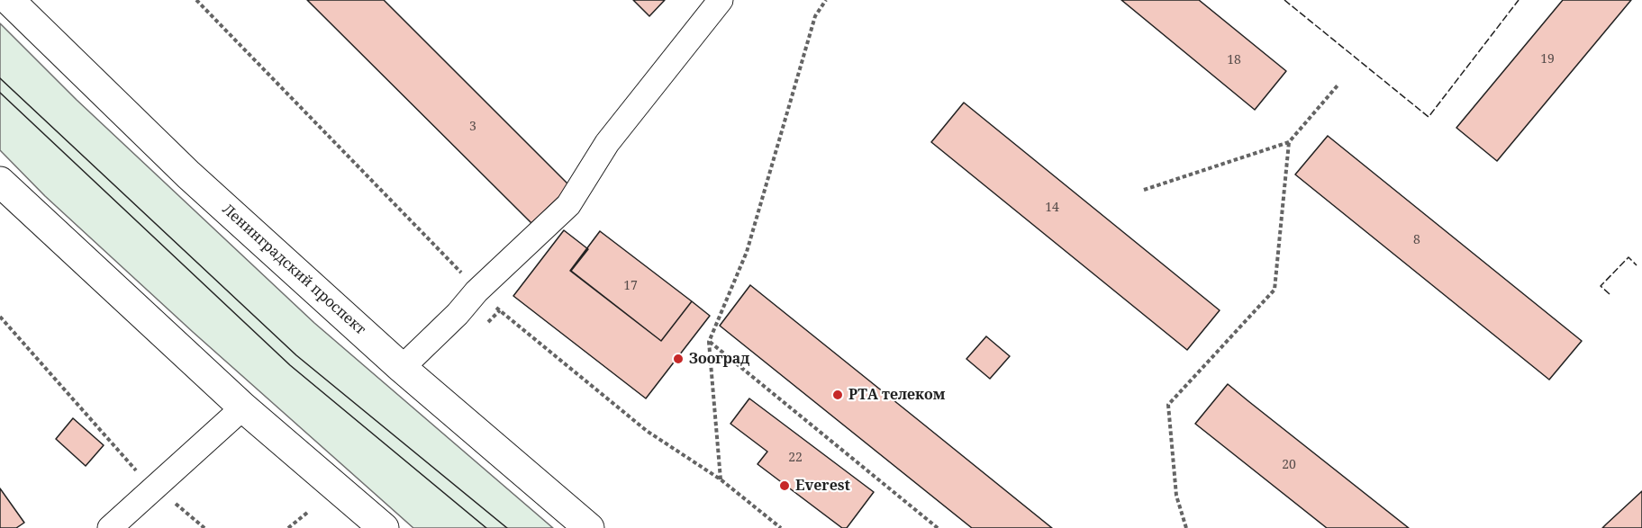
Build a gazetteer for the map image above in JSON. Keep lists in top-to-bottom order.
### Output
{
  "streets": {
    "main road": ["Ленинградский проспект"]
  },
  "places": ["Зооград", "РТА телеком", "Everest"],
  "house_numbers": [
    "19",
    "18",
    "3",
    "14",
    "8",
    "17",
    "22",
    "20"
  ]
}
